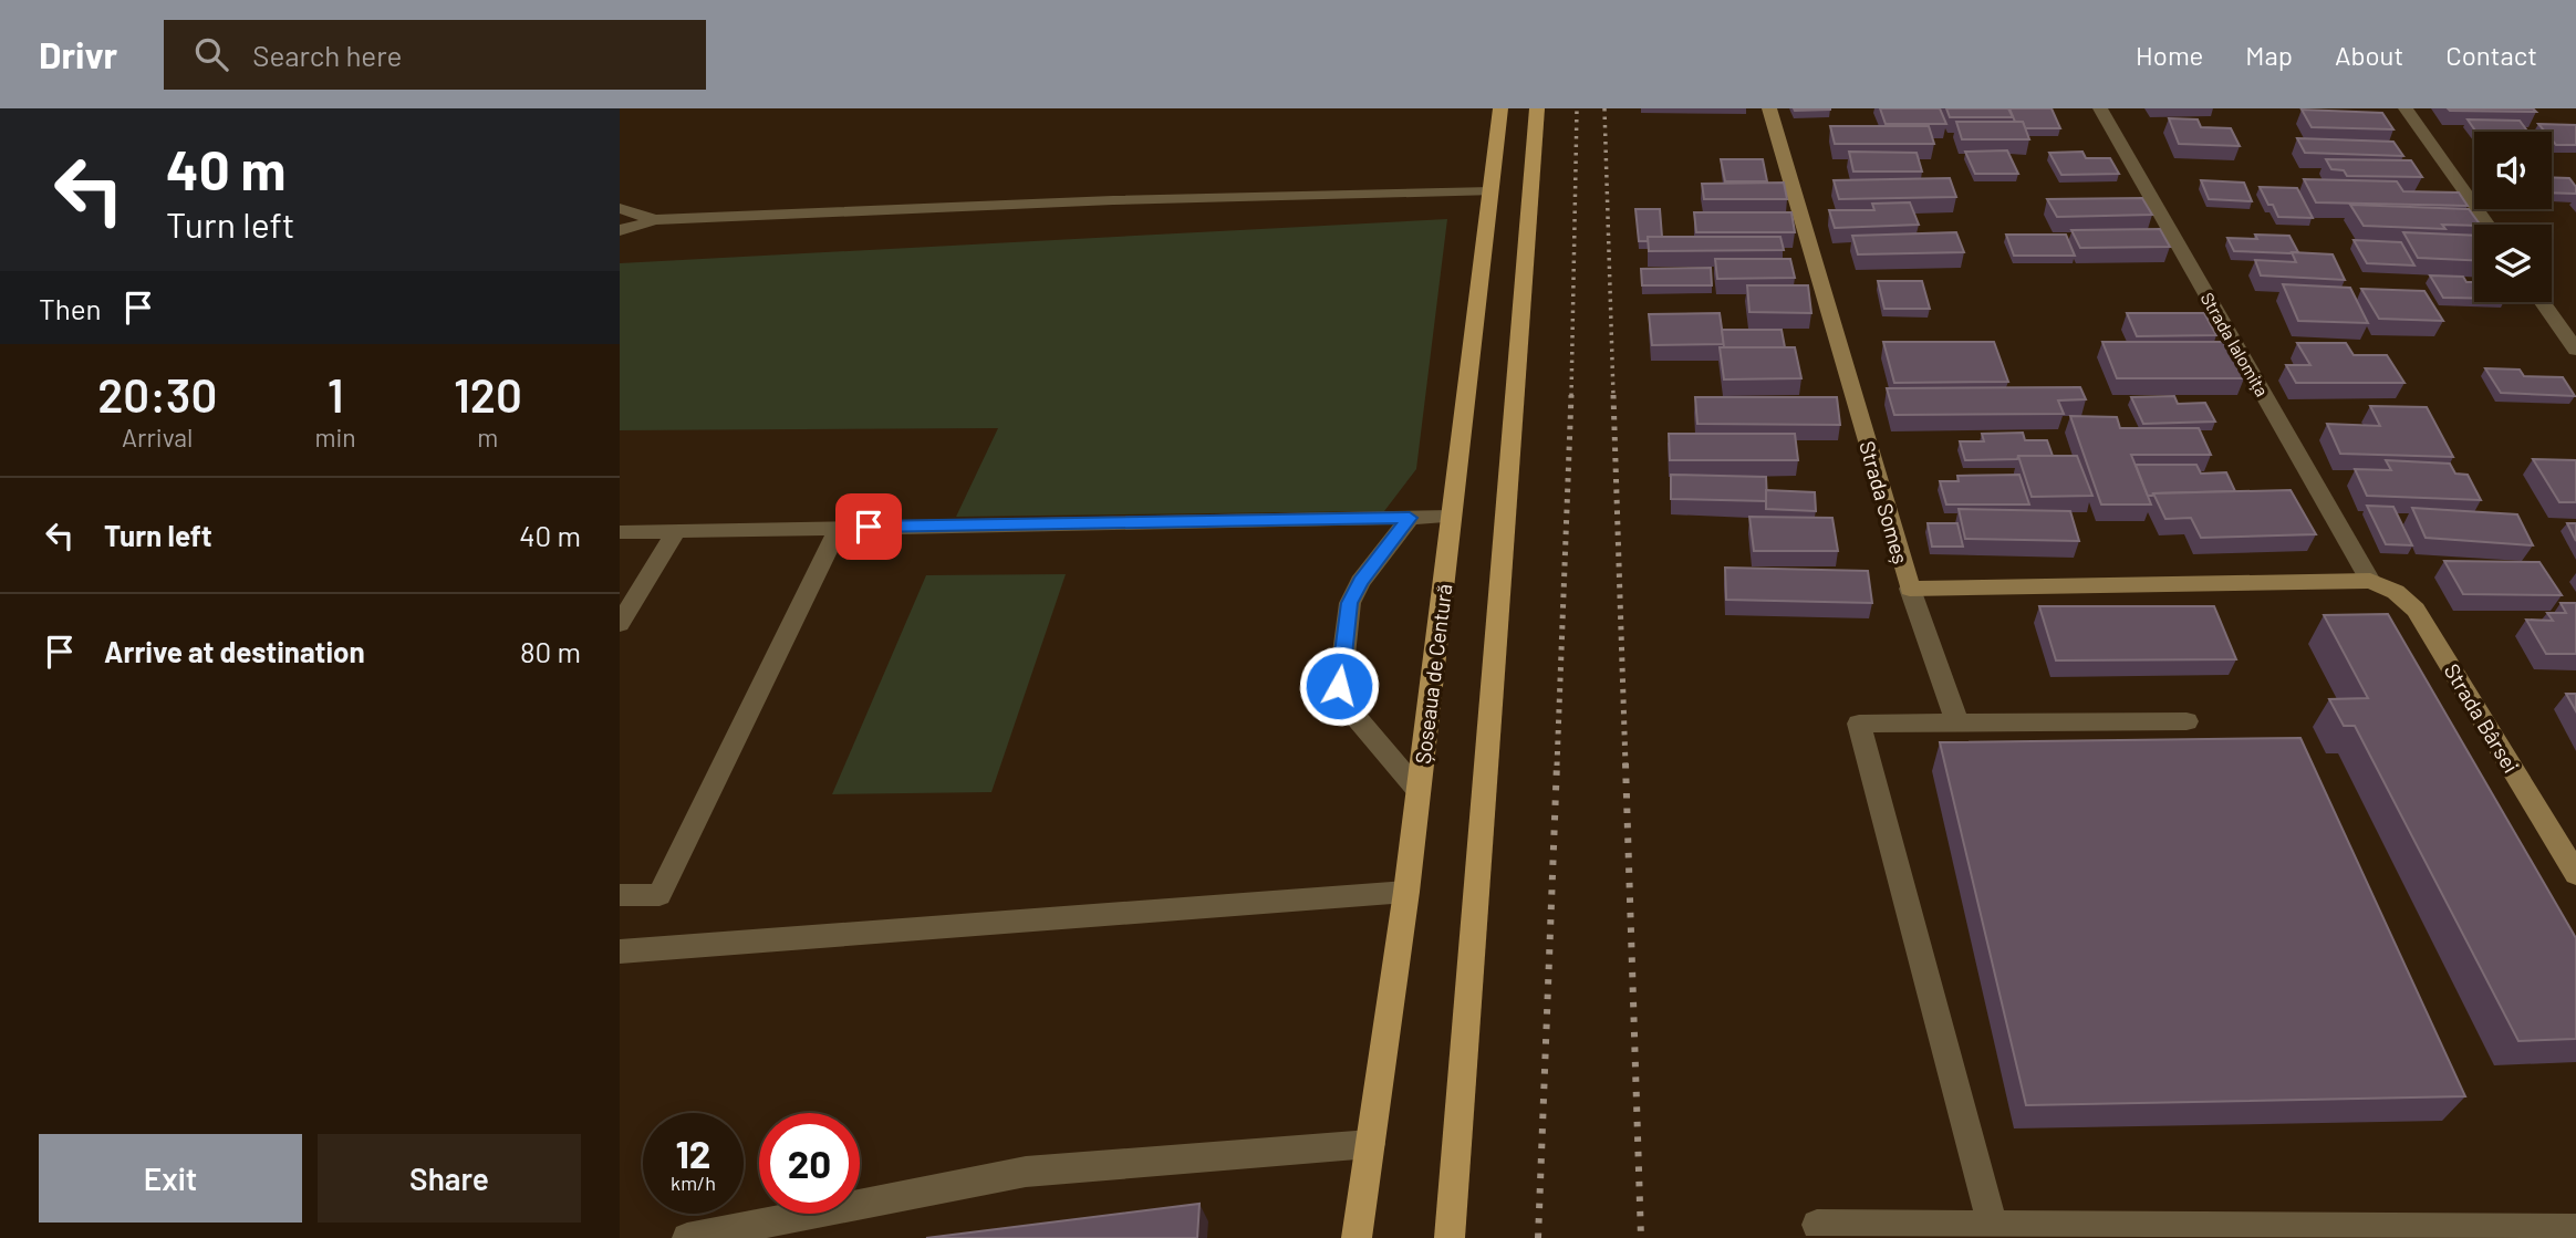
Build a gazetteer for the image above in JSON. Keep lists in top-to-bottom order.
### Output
{
  "streets": {
    "main road": ["Șoseaua de Centură"],
    "street": ["Strada Ialomița", "Strada Someș", "Strada Bârsei"]
  },
  "crossings": [
    ["Strada Ialomița", "Strada Someș"],
    ["Strada Ialomița", "Strada Bârsei"],
    ["Strada Someș", "Strada Bârsei"]
  ],
  "page": {
    "header": "Drivr",
    "search": "Search here",
    "nav": [
      "Home",
      "Map",
      "About",
      "Contact"
    ],
    "turn": ["40 m", "Turn left"],
    "then": "Then",
    "eta": [
      "20:30",
      "Arrival",
      "1",
      "min",
      "120",
      "m"
    ],
    "list": [
      {
        "name": "Turn left",
        "value": "40 m"
      },
      {
        "name": "Arrive at destination",
        "value": "80 m"
      }
    ],
    "speed": "12 km/h",
    "limit": "20",
    "buttons": ["Exit", "Share"]
  }
}
